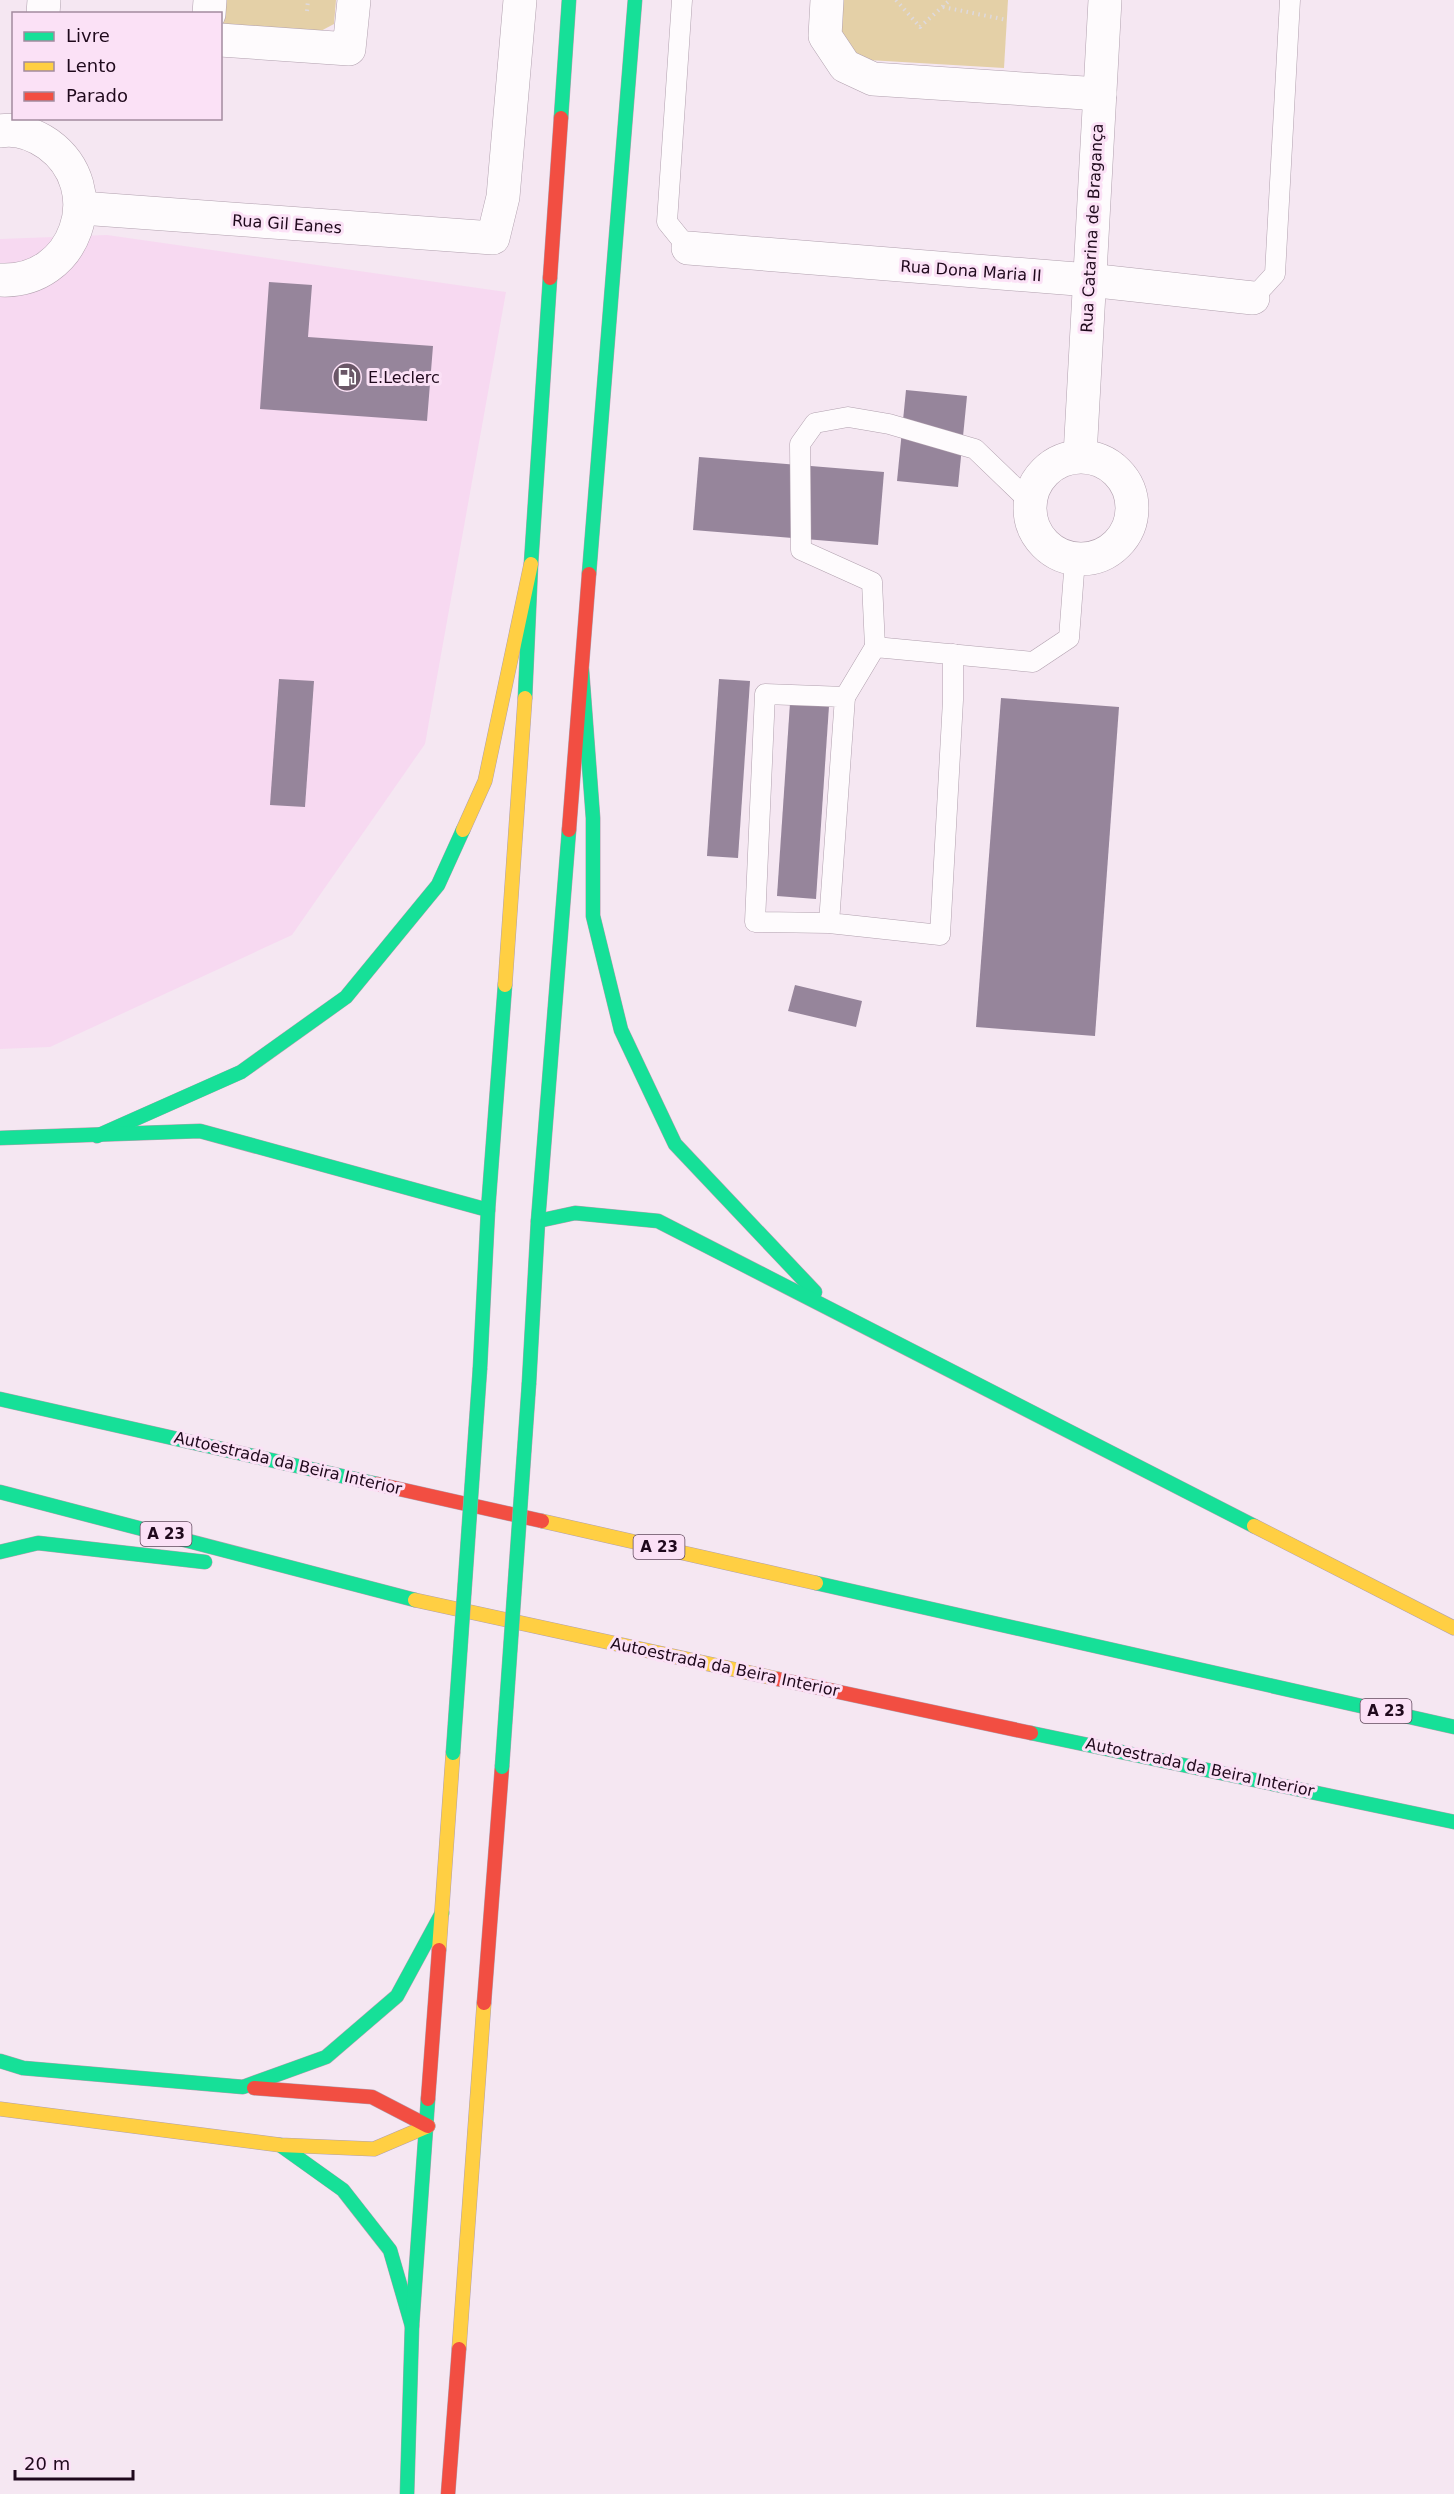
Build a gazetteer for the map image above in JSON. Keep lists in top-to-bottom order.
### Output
{
  "streets": {
    "main road": ["Autoestrada da Beira Interior", "A 23"],
    "street": ["Rua Gil Eanes", "Rua Catarina de Bragança", "Rua Dona Maria II"]
  },
  "crossings": [
    ["Rua Catarina de Bragança", "Rua Dona Maria II"]
  ],
  "places": {
    "fuel station": ["E.Leclerc"]
  },
  "legend": ["Livre", "Lento", "Parado"],
  "scale_bar": "20 m"
}
